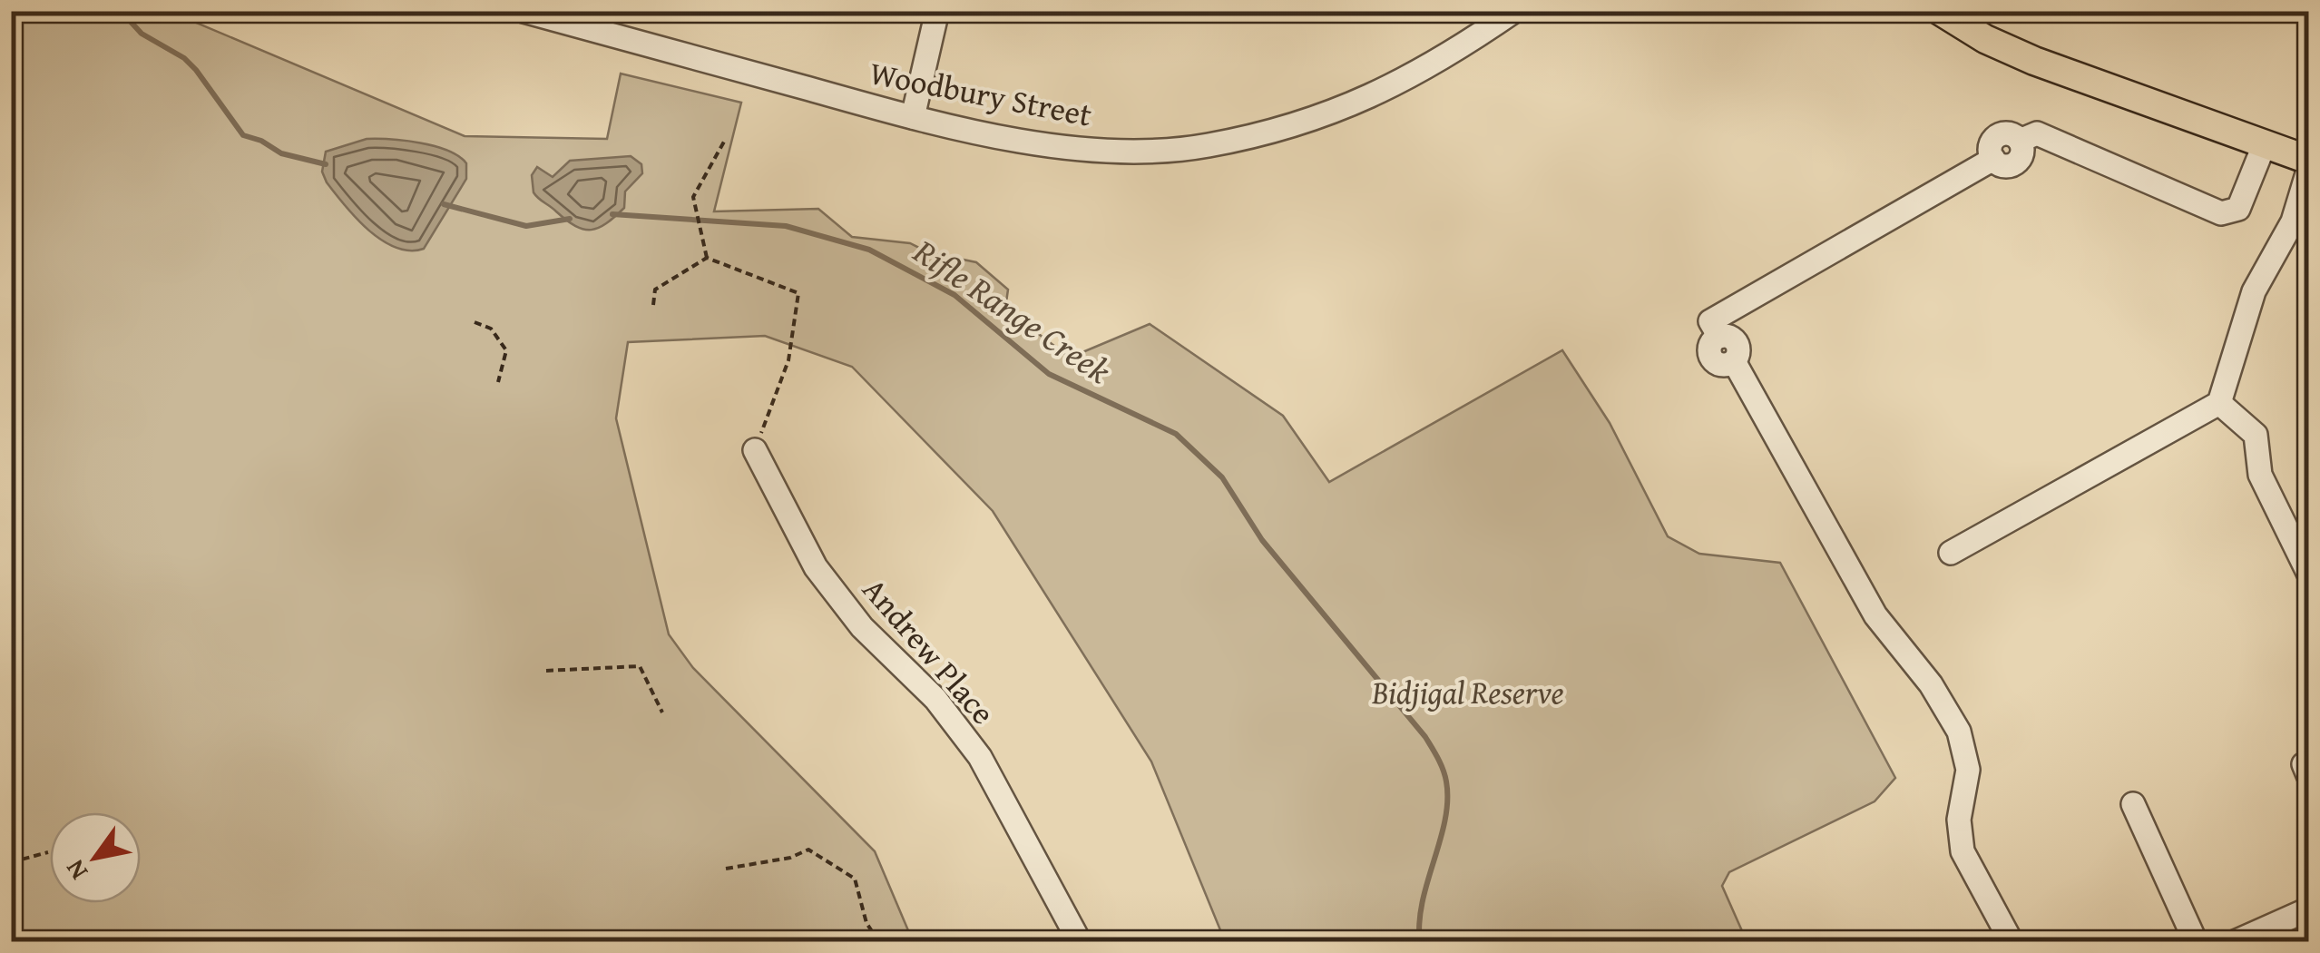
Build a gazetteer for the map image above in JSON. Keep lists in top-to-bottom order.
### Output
{
  "streets": {
    "street": ["Woodbury Street", "Andrew Place"]
  },
  "water": ["Rifle Range Creek"],
  "parks": ["Bidjigal Reserve"],
  "north": "bottom left"
}
